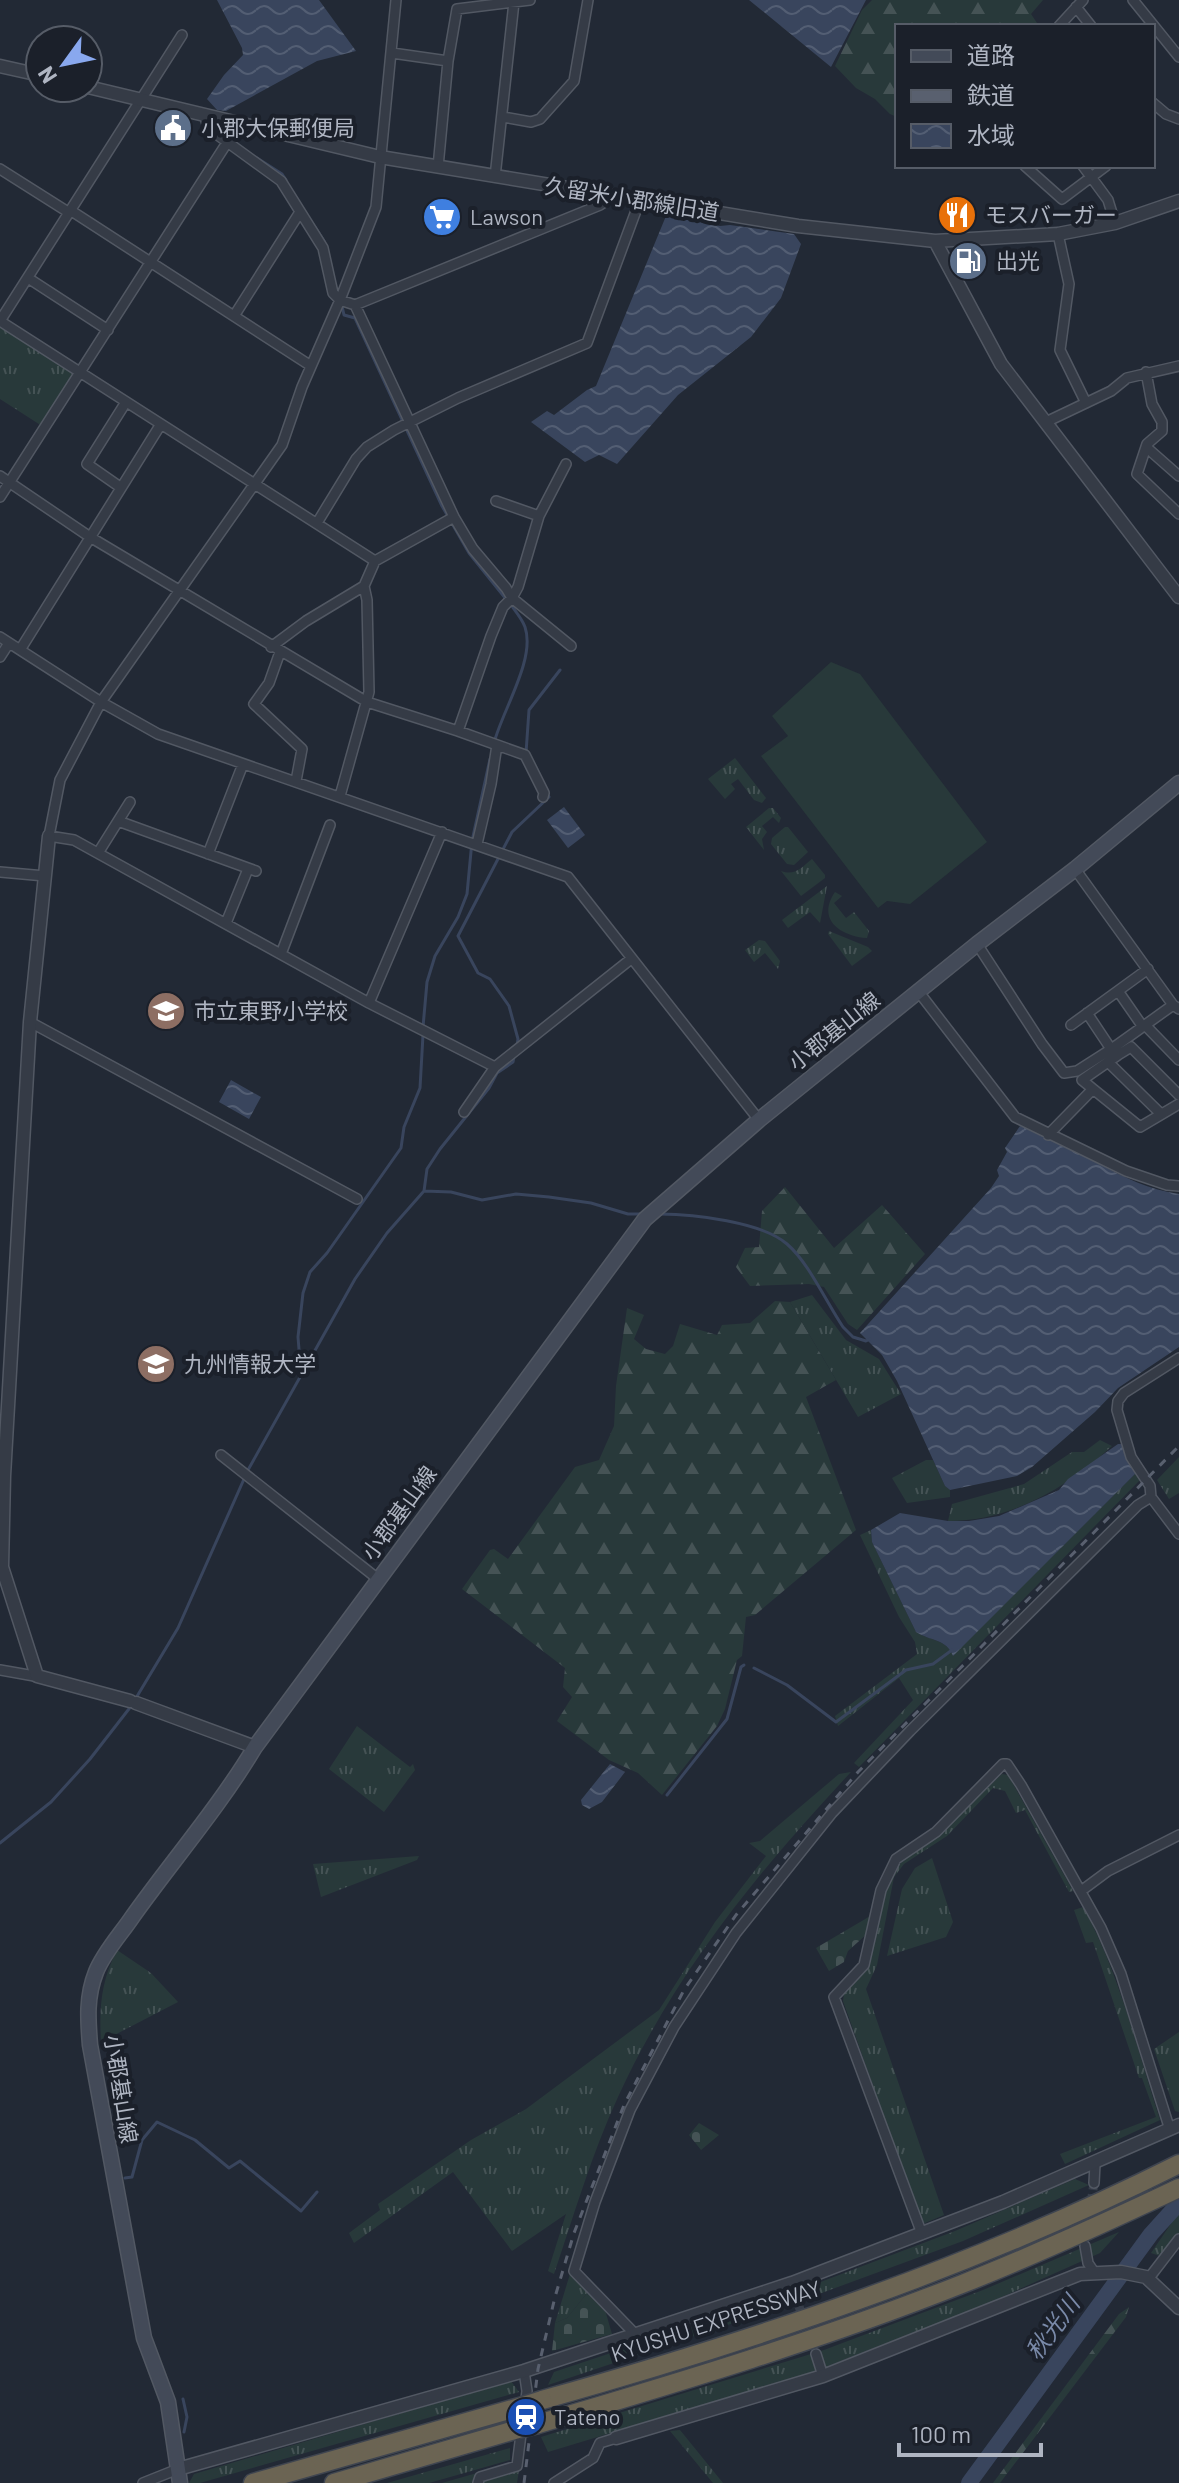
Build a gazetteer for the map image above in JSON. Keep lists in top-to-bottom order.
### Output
{
  "streets": {
    "highway": ["KYUSHU EXPRESSWAY"],
    "main road": ["小郡基山線"],
    "street": ["久留米小郡線旧道"]
  },
  "water": ["秋光川"],
  "places": {
    "public building": ["小郡大保郵便局"],
    "restaurant": ["モスバーガー"],
    "supermarket": ["Lawson"],
    "fuel station": ["出光"],
    "school or university": ["市立東野小学校", "九州情報大学"],
    "station": ["Tateno"]
  },
  "legend": ["道路", "鉄道", "水域"],
  "scale_bar": "100 m",
  "north": "bottom left"
}
